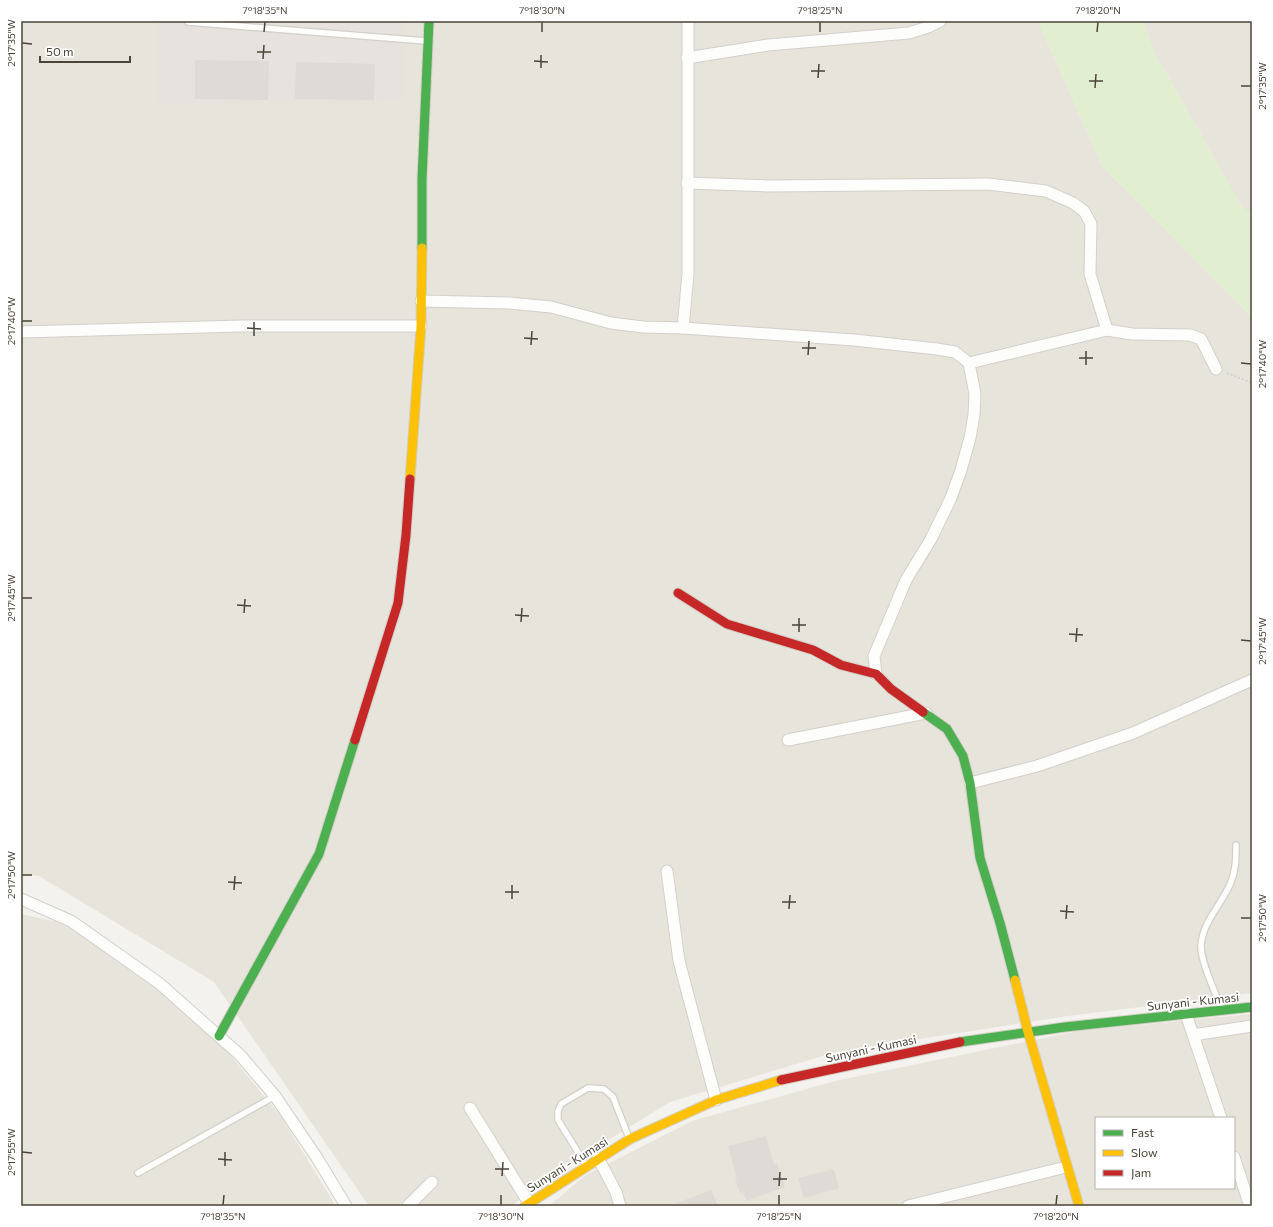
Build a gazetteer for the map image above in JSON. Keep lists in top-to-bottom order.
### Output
{
  "streets": {
    "street": ["Sunyani - Kumasi"]
  },
  "legend": ["Fast", "Slow", "Jam"],
  "scale_bar": "50 m",
  "coordinates": [
    "7°18'35\"N",
    "7°18'30\"N",
    "7°18'25\"N",
    "7°18'20\"N",
    "2°17'35\"W",
    "2°17'40\"W",
    "2°17'45\"W",
    "2°17'50\"W",
    "2°17'55\"W"
  ]
}
